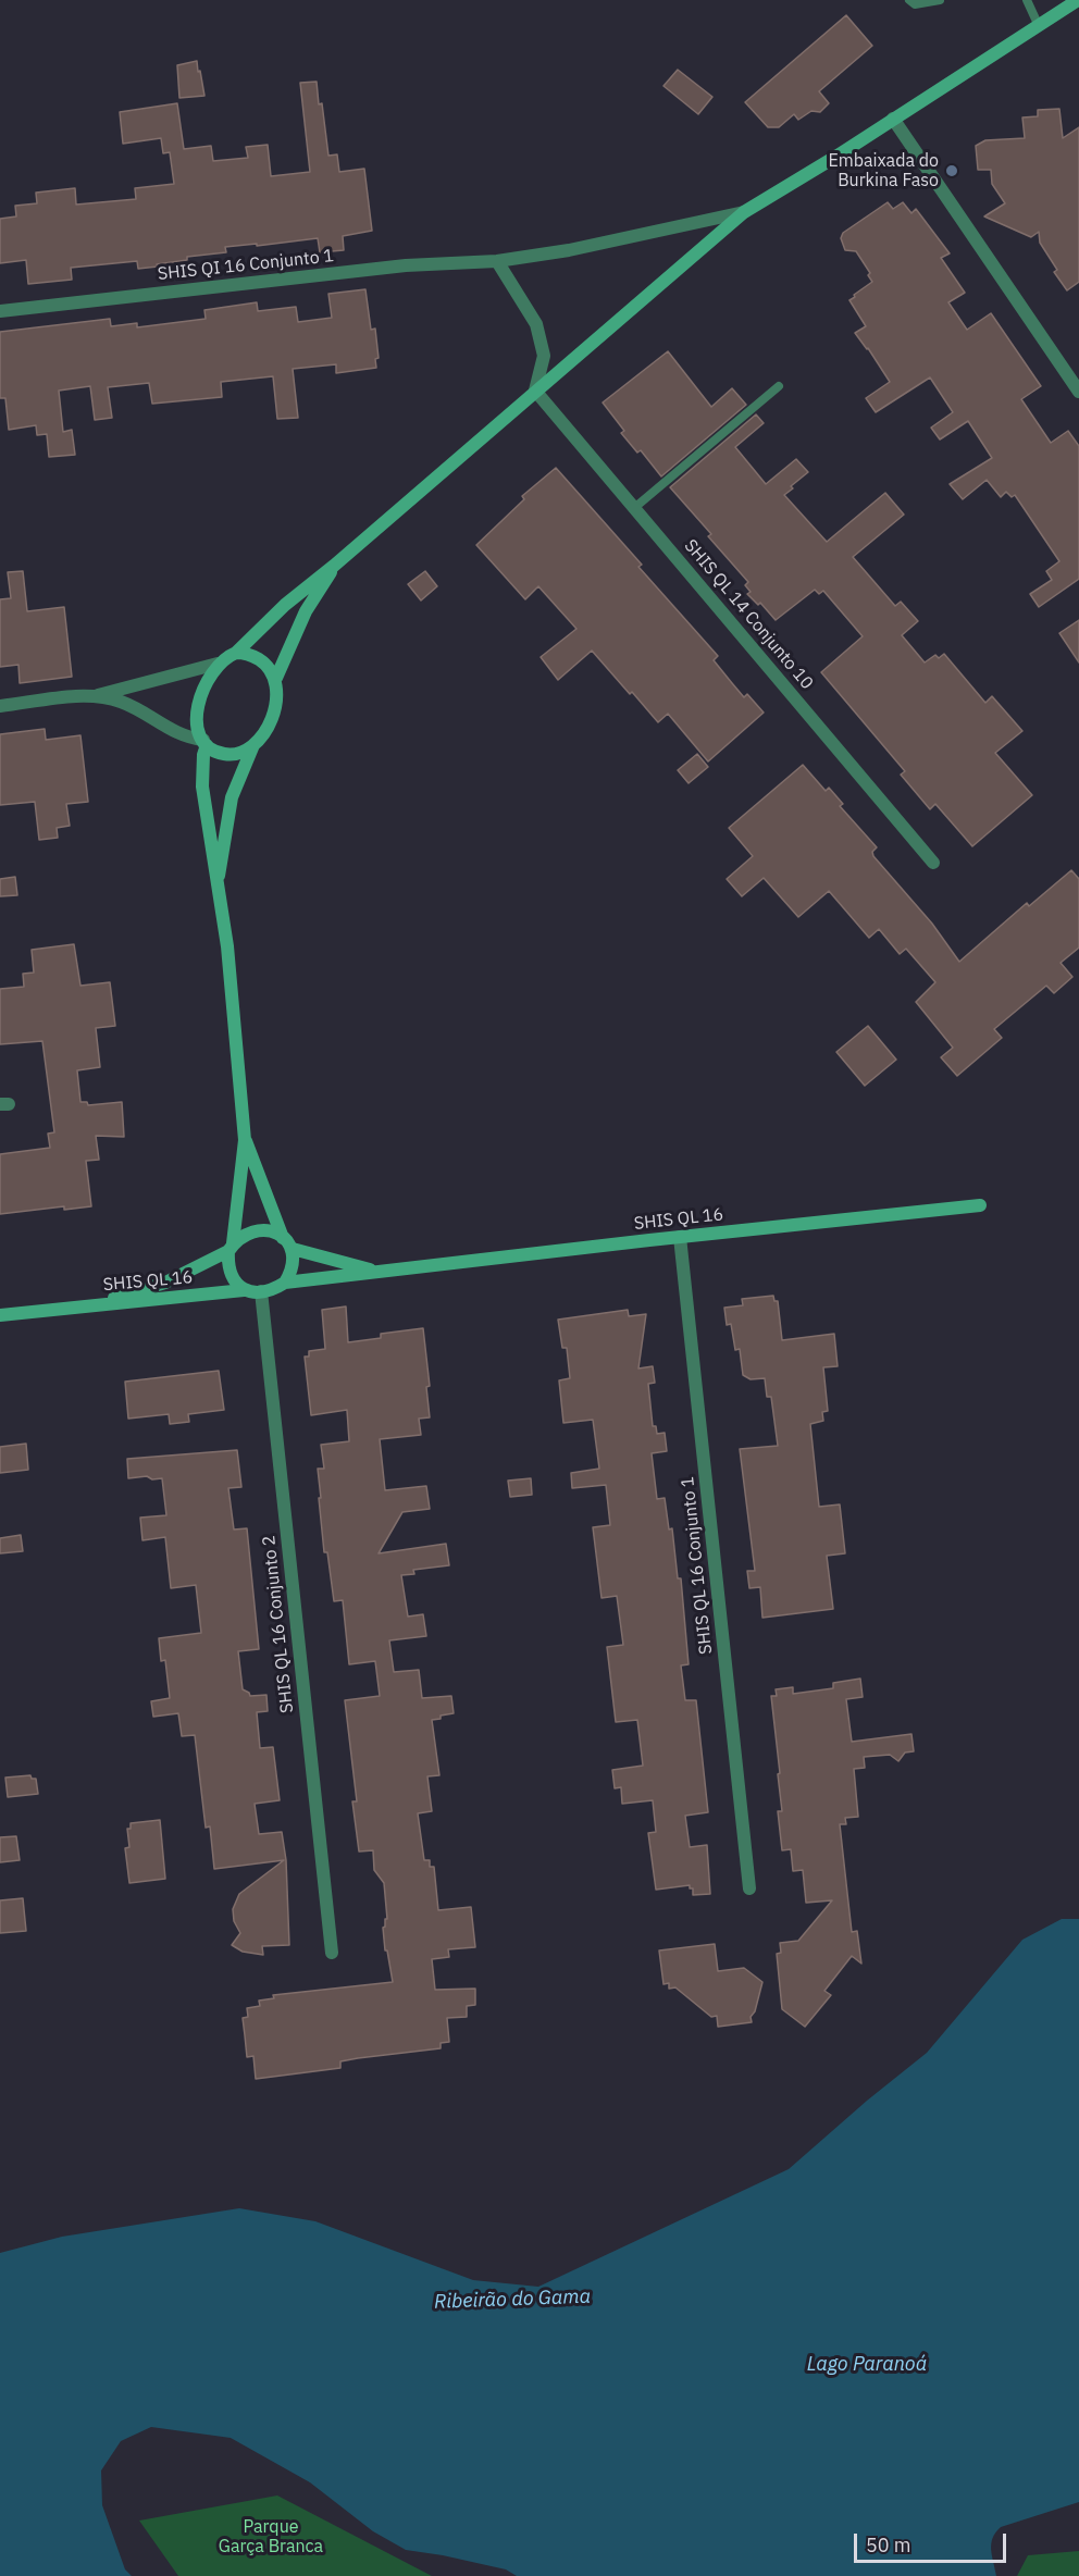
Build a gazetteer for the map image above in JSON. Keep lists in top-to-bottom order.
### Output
{
  "streets": {
    "street": [
      "SHIS QI 16 Conjunto 1",
      "SHIS QL 14 Conjunto 10",
      "SHIS QL 16",
      "SHIS QL 16 Conjunto 1",
      "SHIS QL 16 Conjunto 2"
    ]
  },
  "crossings": [
    ["SHIS QL 16", "SHIS QL 16 Conjunto 1"],
    ["SHIS QL 16", "SHIS QL 16 Conjunto 2"]
  ],
  "water": ["Ribeirão do Gama", "Lago Paranoá"],
  "parks": ["Parque Garça Branca"],
  "places": ["Embaixada do Burkina Faso"],
  "scale_bar": "50 m"
}
